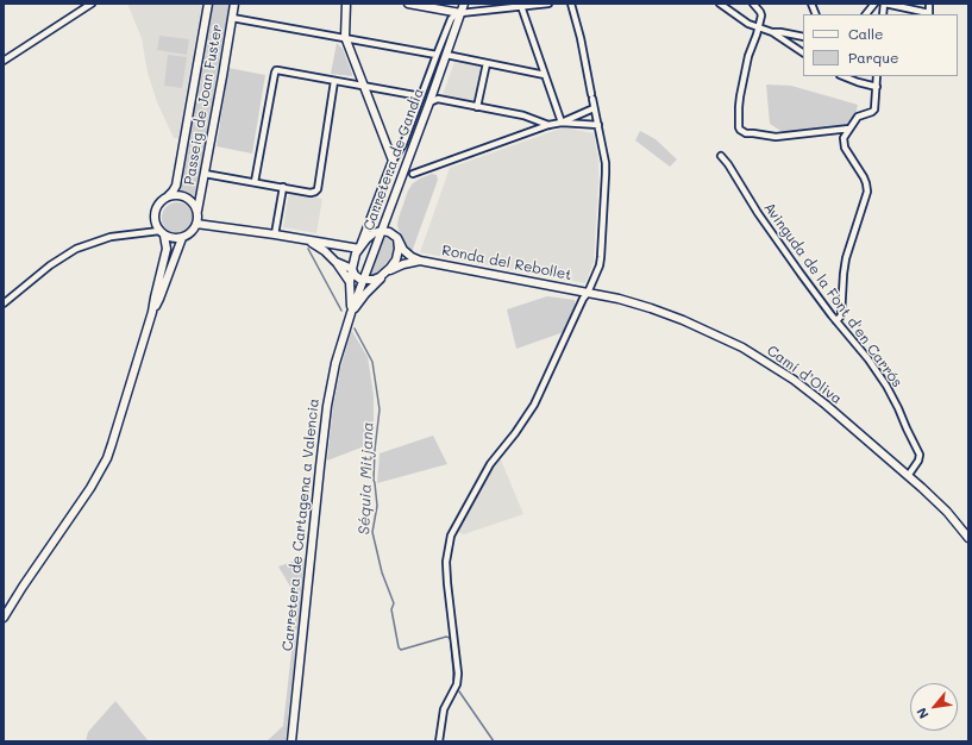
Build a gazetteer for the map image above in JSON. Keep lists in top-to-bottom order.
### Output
{
  "streets": {
    "street": [
      "Passeig de Joan Fuster",
      "Carretera de Gandia",
      "Ronda del Rebollet",
      "Avinguda de la Font d'en Carrós",
      "Camí d’Oliva",
      "Carretera de Cartagena a Valencia"
    ]
  },
  "crossings": [
    ["Carretera de Gandia", "Ronda del Rebollet"],
    ["Carretera de Gandia", "Carretera de Cartagena a Valencia"],
    ["Ronda del Rebollet", "Camí d’Oliva"],
    ["Avinguda de la Font d'en Carrós", "Camí d’Oliva"]
  ],
  "water": ["Séquia Mitjana"],
  "legend": ["Calle", "Parque"],
  "north": "bottom left"
}
